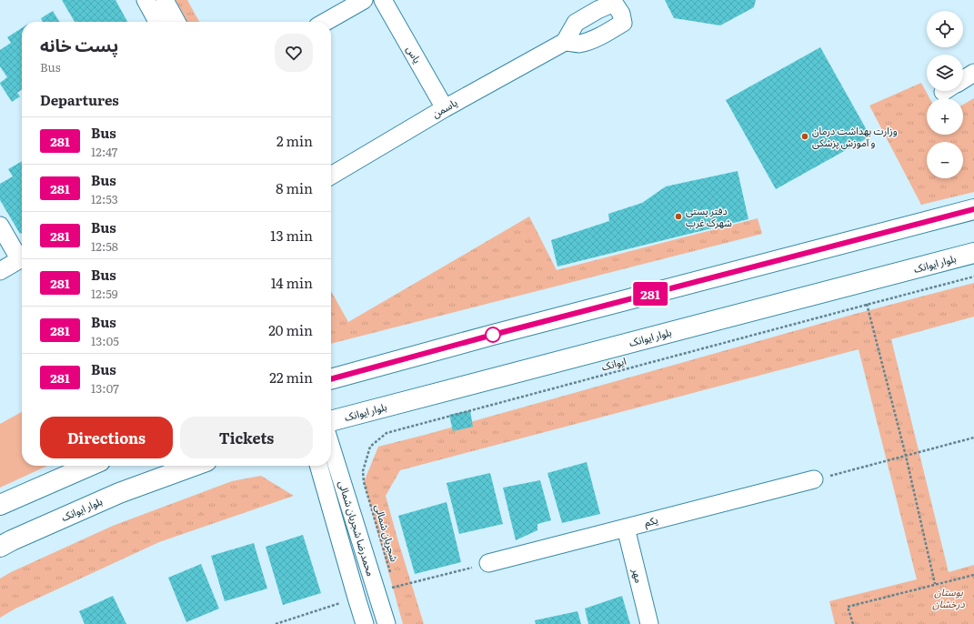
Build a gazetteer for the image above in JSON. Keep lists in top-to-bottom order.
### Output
{
  "streets": {
    "main road": ["بلوار ایوانک"],
    "street": [
      "یاس",
      "یاسمن",
      "یکم",
      "محمدرضا شجریان شمالی",
      "مهر"
    ],
    "path": ["ایوانک", "شجریان شمالی"]
  },
  "crossings": [
    ["یاس", "یاسمن"],
    ["ایوانک", "شجریان شمالی"],
    ["یکم", "مهر"]
  ],
  "parks": ["بوستان درخشان"],
  "places": ["وزارت بهداشت درمان و آموزش پزشکی", "دفتر پستی شهرک غرب"],
  "lines": ["bus line 281"],
  "page": {
    "on_map": "281",
    "map_buttons": ["+", "−"],
    "heading": [
      ["پست خانه", "Bus"],
      "Departures"
    ],
    "list": [
      {
        "mark": "281",
        "name": "Bus",
        "note": "12:47",
        "value": "2 min"
      },
      {
        "mark": "281",
        "name": "Bus",
        "note": "12:53",
        "value": "8 min"
      },
      {
        "mark": "281",
        "name": "Bus",
        "note": "12:58",
        "value": "13 min"
      },
      {
        "mark": "281",
        "name": "Bus",
        "note": "12:59",
        "value": "14 min"
      },
      {
        "mark": "281",
        "name": "Bus",
        "note": "13:05",
        "value": "20 min"
      },
      {
        "mark": "281",
        "name": "Bus",
        "note": "13:07",
        "value": "22 min"
      }
    ],
    "buttons": ["Directions", "Tickets"]
  }
}
